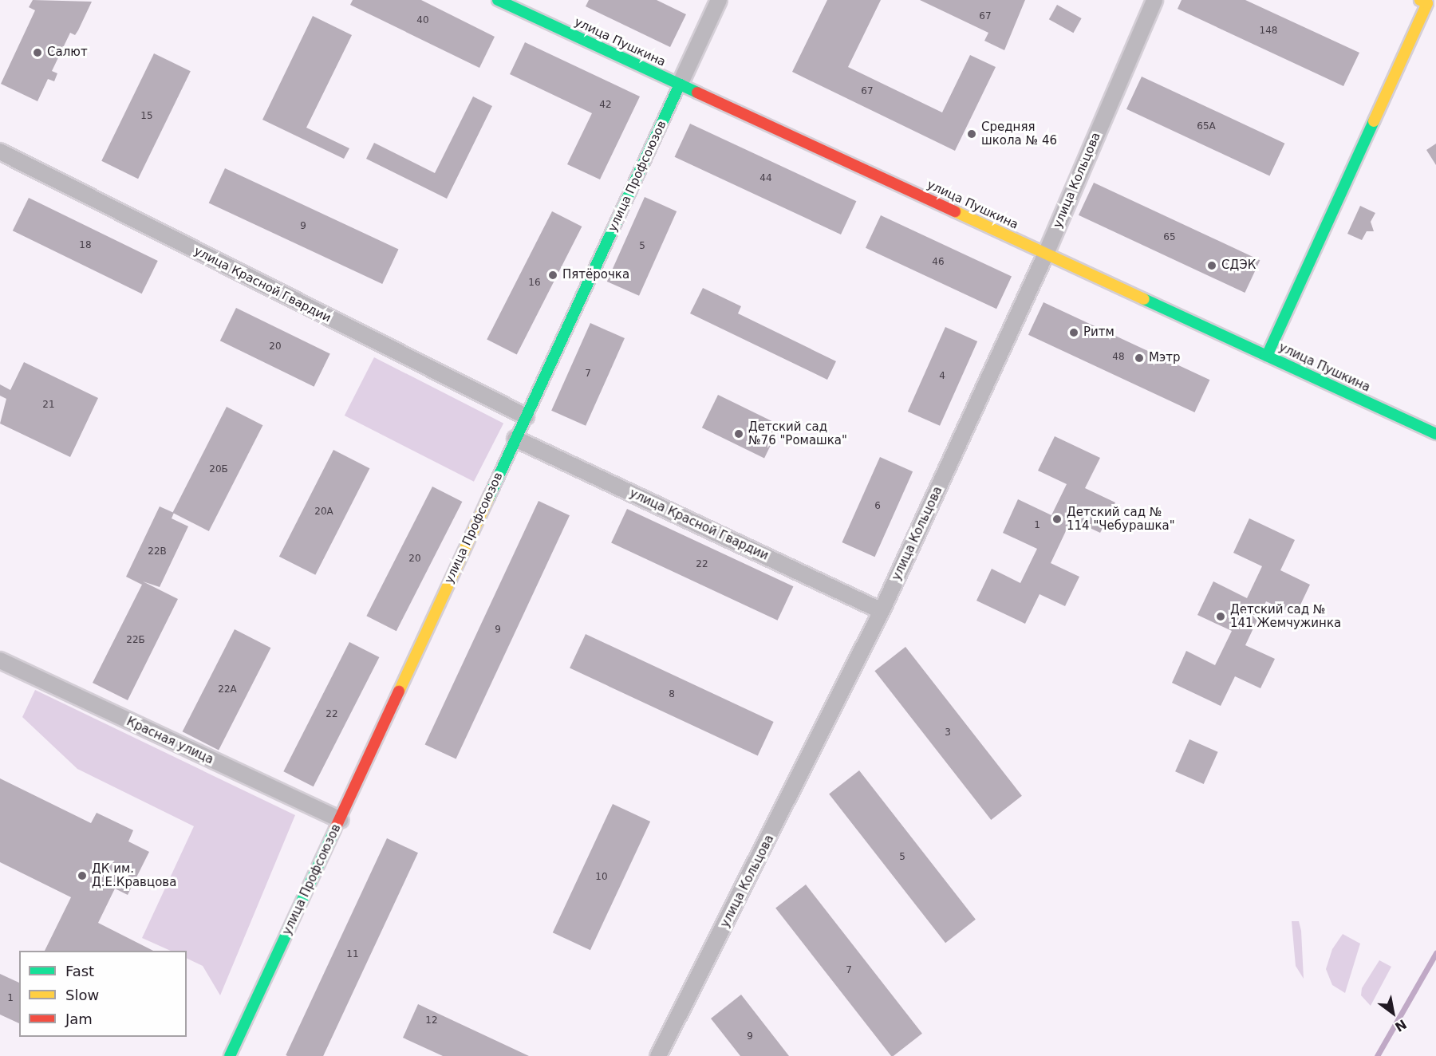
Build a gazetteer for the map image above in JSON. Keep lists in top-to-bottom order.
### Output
{
  "streets": {
    "main road": ["улица Пушкина", "улица Профсоюзов"],
    "street": ["улица Кольцова", "улица Красной Гвардии", "Красная улица"]
  },
  "crossings": [
    ["улица Пушкина", "улица Профсоюзов"],
    ["улица Пушкина", "улица Кольцова"],
    ["улица Профсоюзов", "улица Красной Гвардии"],
    ["улица Профсоюзов", "Красная улица"],
    ["улица Кольцова", "улица Красной Гвардии"]
  ],
  "places": [
    "Салют",
    "Средняя школа № 46",
    "СДЭК",
    "Пятёрочка",
    "Ритм",
    "Мэтр",
    "Детский сад №76 \"Ромашка\"",
    "Детский сад № 114 \"Чебурашка\"",
    "Детский сад № 141 Жемчужинка",
    "ДК им. Д.Е.Кравцова"
  ],
  "house_numbers": [
    "67",
    "40",
    "148",
    "67",
    "42",
    "15",
    "65А",
    "44",
    "9",
    "65",
    "18",
    "5",
    "46",
    "16",
    "20",
    "48",
    "7",
    "4",
    "21",
    "20Б",
    "6",
    "20А",
    "1",
    "22В",
    "20",
    "22",
    "9",
    "22Б",
    "22А",
    "8",
    "22",
    "3",
    "5",
    "10",
    "11",
    "7",
    "1",
    "12",
    "9"
  ],
  "legend": ["Fast", "Slow", "Jam"],
  "north": "bottom right"
}
